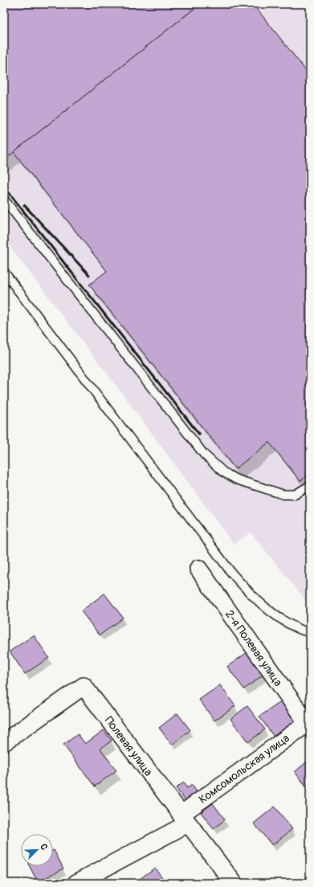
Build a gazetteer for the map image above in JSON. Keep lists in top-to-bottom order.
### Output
{
  "streets": {
    "street": ["2-я Полевая улица", "Полевая улица", "Комсомольская улица"]
  },
  "crossings": [
    ["2-я Полевая улица", "Комсомольская улица"],
    ["Полевая улица", "Комсомольская улица"]
  ],
  "north": "top right"
}
